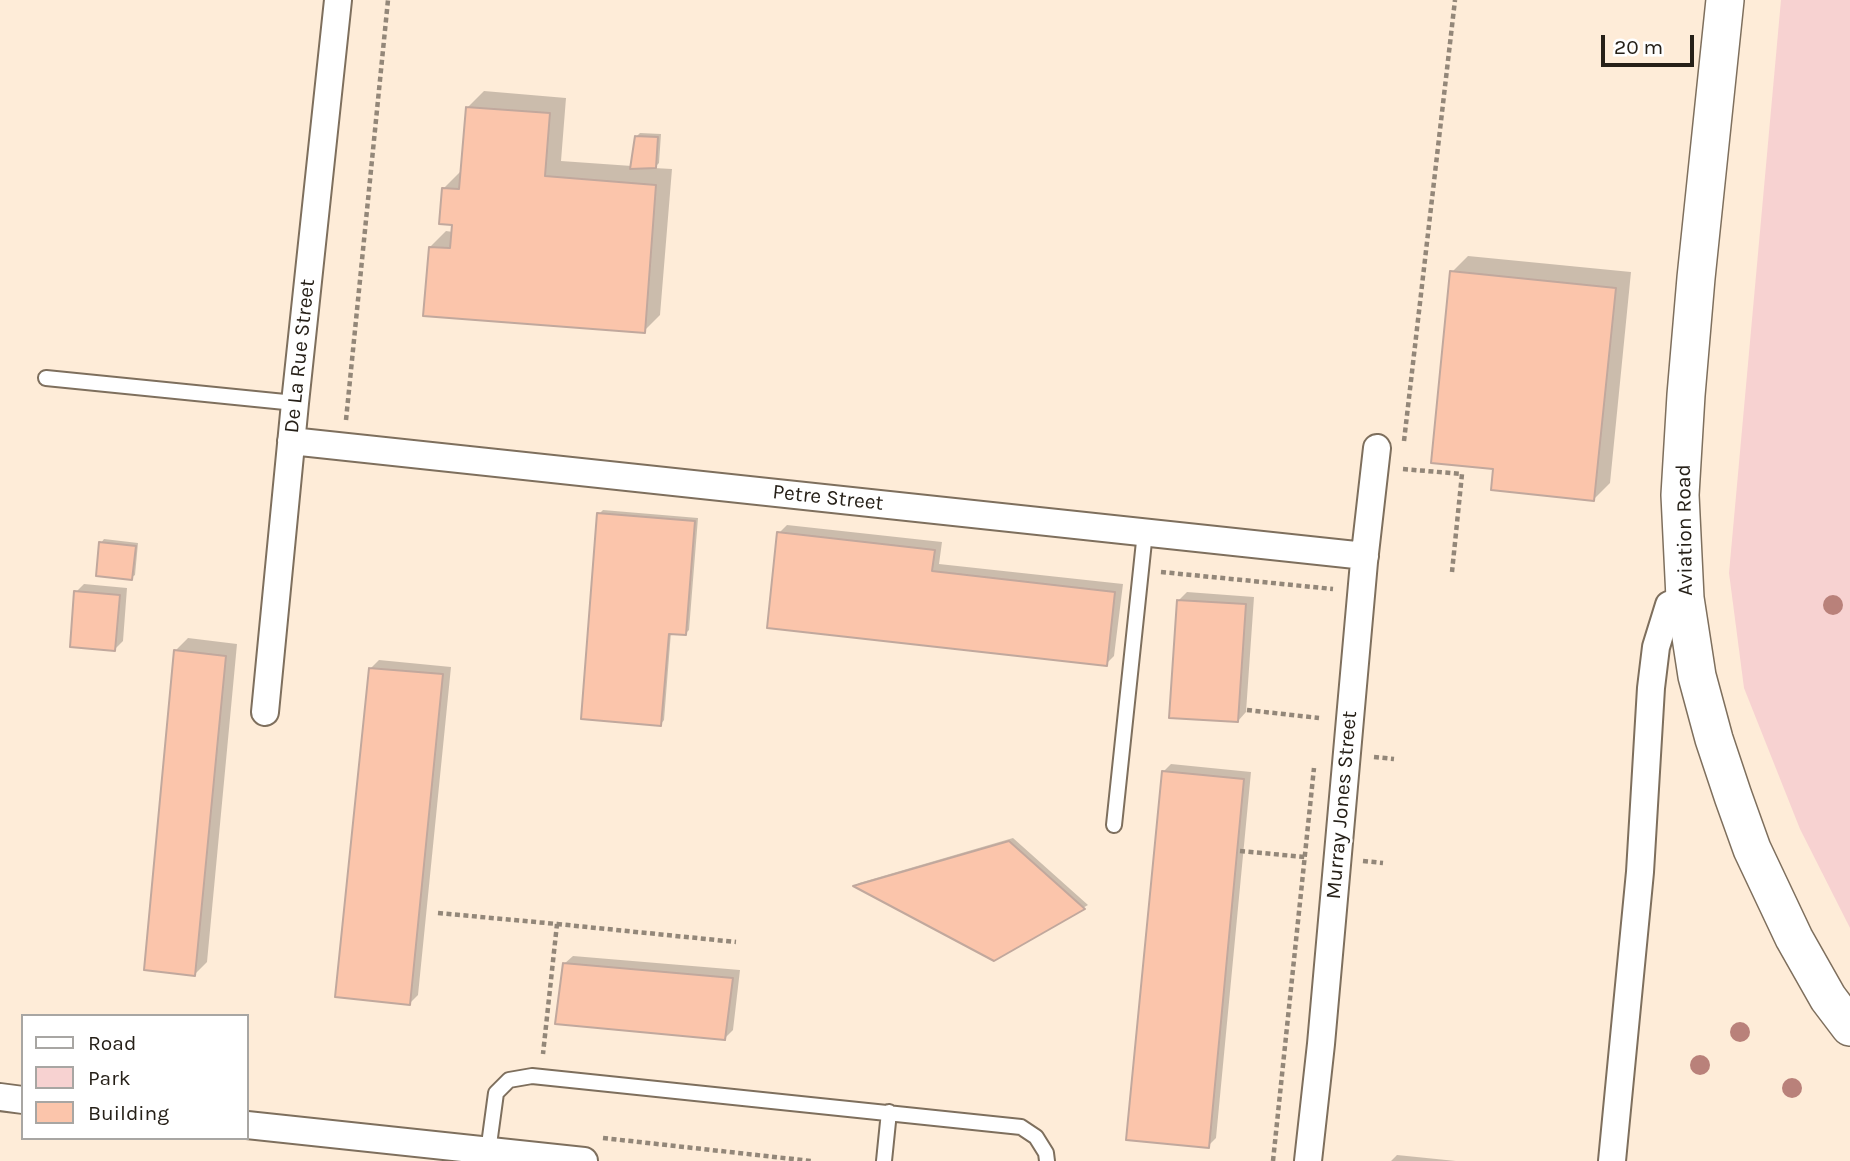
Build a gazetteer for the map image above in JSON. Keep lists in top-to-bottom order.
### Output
{
  "streets": {
    "main road": ["Aviation Road"],
    "street": ["De La Rue Street", "Petre Street", "Murray Jones Street"]
  },
  "crossings": [
    ["De La Rue Street", "Petre Street"],
    ["Petre Street", "Murray Jones Street"]
  ],
  "legend": ["Road", "Park", "Building"],
  "scale_bar": "20 m"
}
